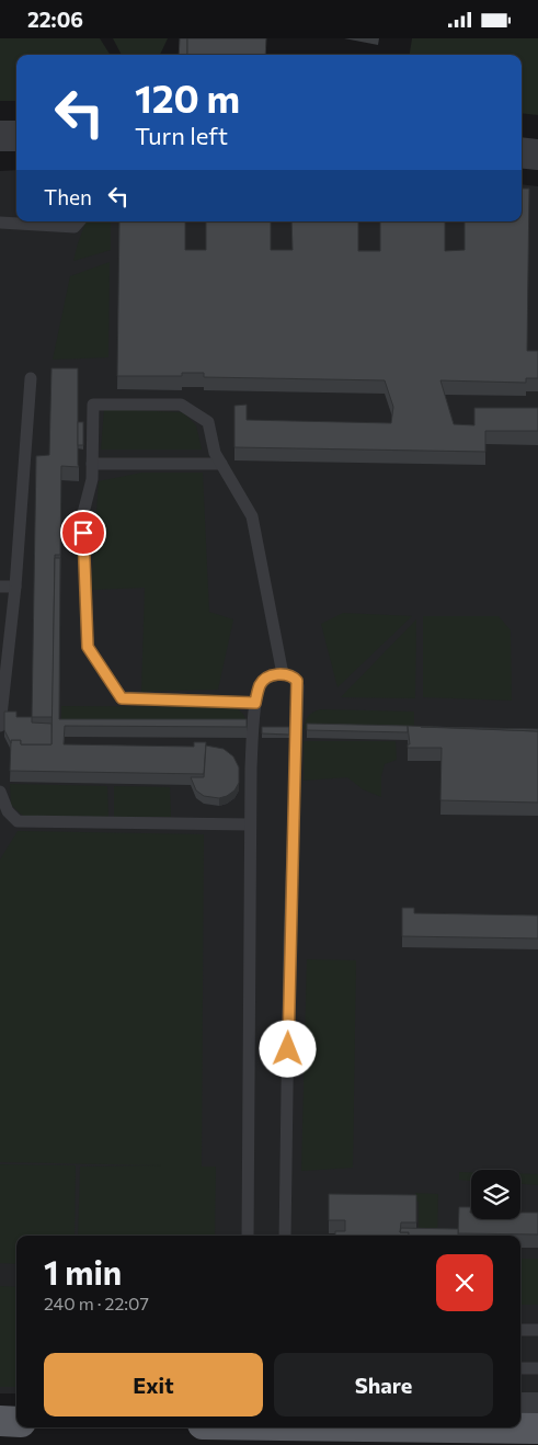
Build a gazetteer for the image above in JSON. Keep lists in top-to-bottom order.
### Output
{
  "page": {
    "status": "22:06",
    "turn": ["120 m", "Turn left"],
    "then": "Then",
    "heading": ["1 min", "240 m · 22:07"],
    "buttons": ["Exit", "Share"]
  }
}
